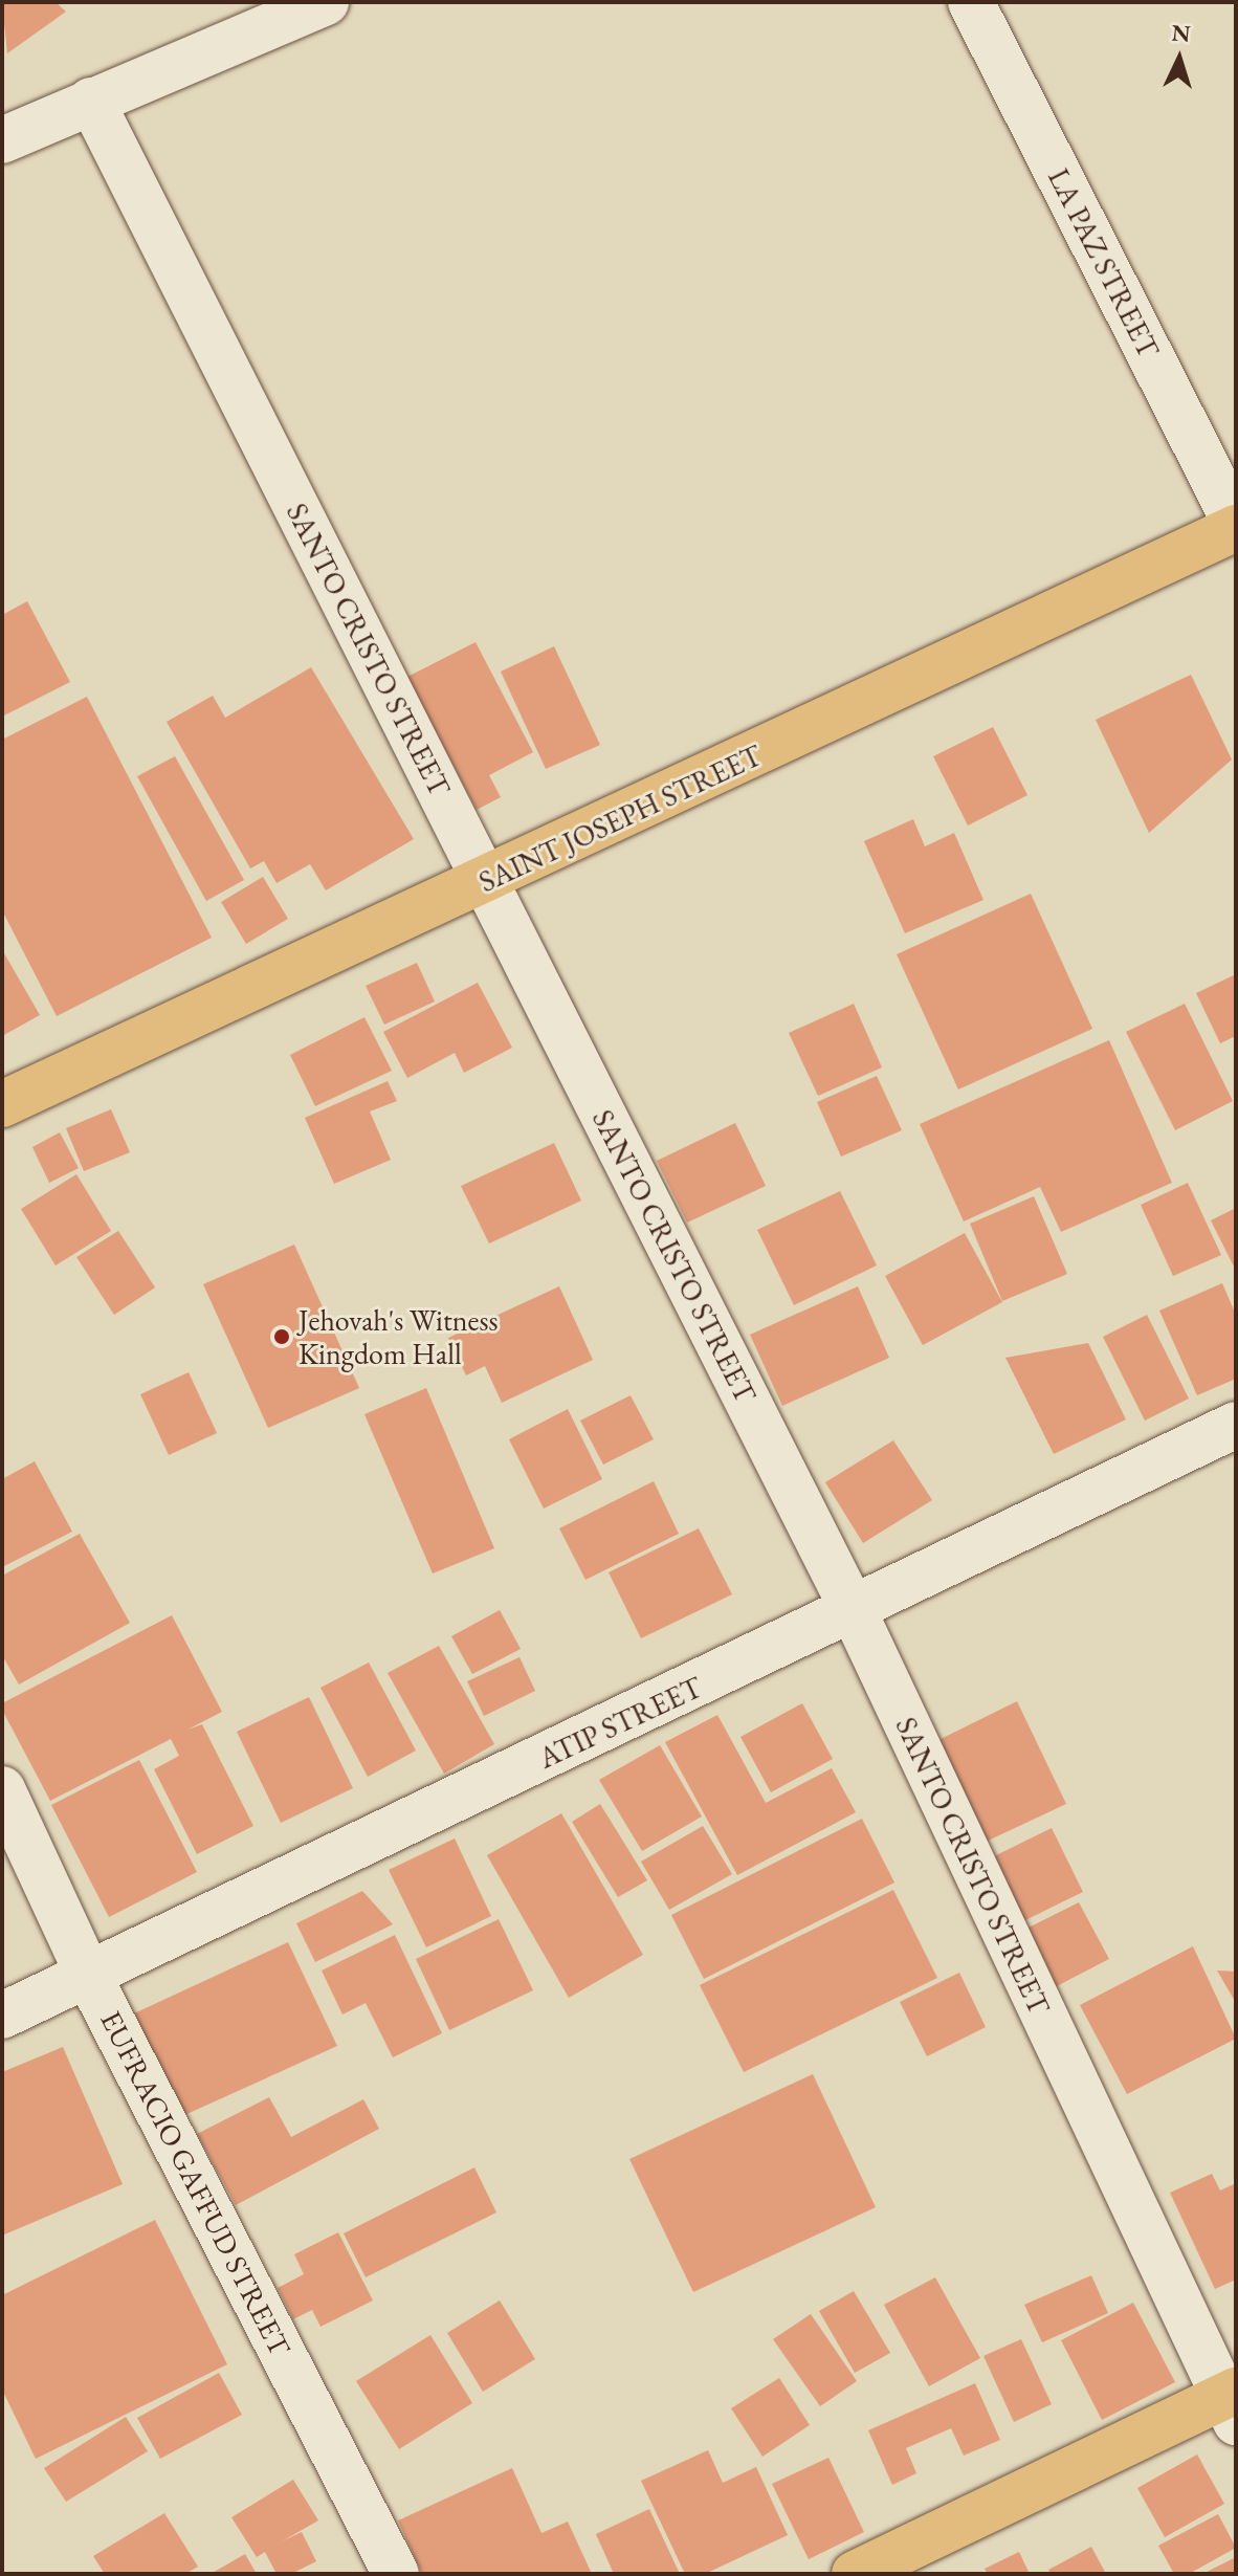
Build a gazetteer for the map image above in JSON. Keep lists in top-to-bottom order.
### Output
{
  "streets": {
    "main road": ["SAINT JOSEPH STREET"],
    "street": [
      "LA PAZ STREET",
      "SANTO CRISTO STREET",
      "ATIP STREET",
      "EUFRACIO GAFFUD STREET"
    ]
  },
  "crossings": [
    ["LA PAZ STREET", "SAINT JOSEPH STREET"],
    ["SANTO CRISTO STREET", "SAINT JOSEPH STREET"],
    ["SANTO CRISTO STREET", "ATIP STREET"],
    ["ATIP STREET", "EUFRACIO GAFFUD STREET"]
  ],
  "places": ["Jehovah's Witness Kingdom Hall"],
  "north": "top"
}
